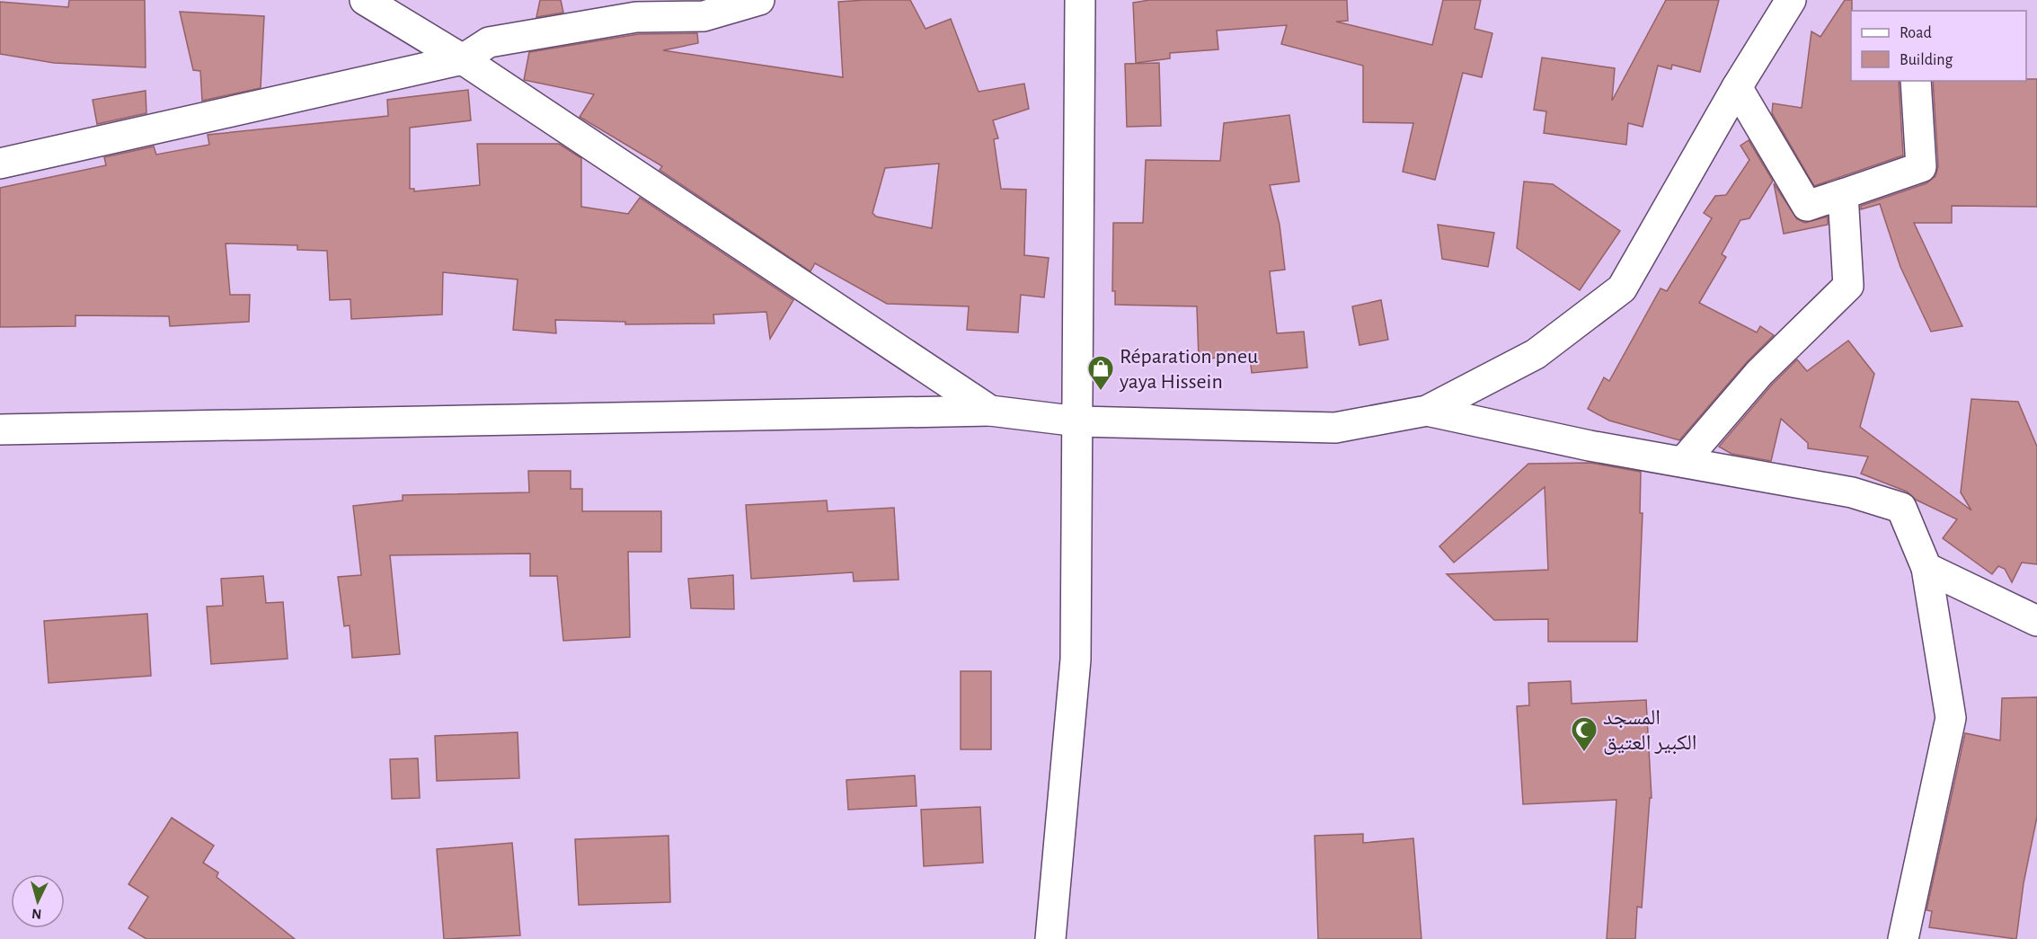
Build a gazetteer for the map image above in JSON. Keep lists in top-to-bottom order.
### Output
{
  "places": {
    "shop": ["Réparation pneu yaya Hissein"],
    "mosque": ["المسجد الكبير العتيق"]
  },
  "legend": ["Road", "Building"],
  "north": "bottom"
}
